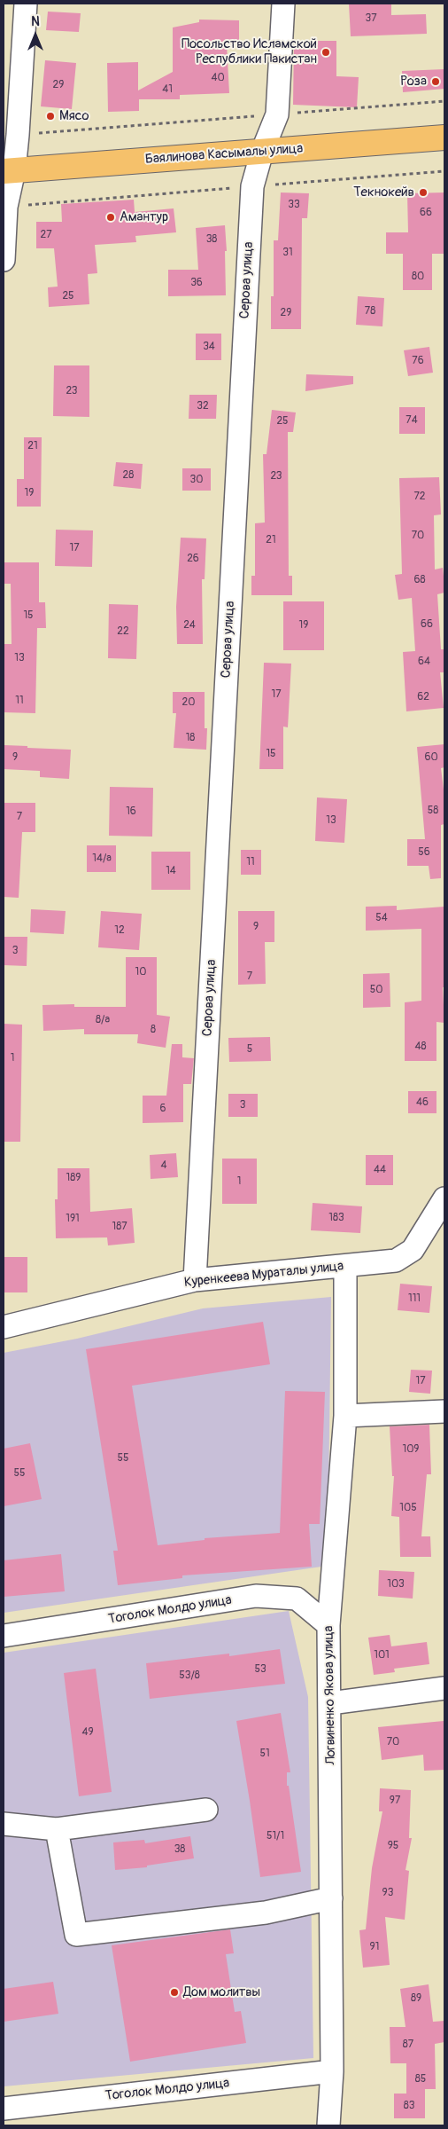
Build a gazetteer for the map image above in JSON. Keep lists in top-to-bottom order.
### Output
{
  "streets": {
    "main road": ["Баялинова Касымалы улица"],
    "street": [
      "Серова улица",
      "Куренкеева Мураталы улица",
      "Тоголок Молдо улица",
      "Логвиненко Якова улица"
    ]
  },
  "crossings": [
    ["Баялинова Касымалы улица", "Серова улица"],
    ["Серова улица", "Куренкеева Мураталы улица"],
    ["Куренкеева Мураталы улица", "Логвиненко Якова улица"],
    ["Тоголок Молдо улица", "Логвиненко Якова улица"]
  ],
  "places": [
    "Посольство Исламской Республики Пакистан",
    "Роза",
    "Мясо",
    "Текнокейв",
    "Амантур",
    "Дом молитвы"
  ],
  "house_numbers": [
    "37",
    "40",
    "29",
    "41",
    "33",
    "66",
    "27",
    "38",
    "31",
    "80",
    "36",
    "25",
    "78",
    "29",
    "34",
    "76",
    "23",
    "32",
    "74",
    "25",
    "21",
    "28",
    "23",
    "30",
    "19",
    "72",
    "70",
    "21",
    "17",
    "26",
    "68",
    "15",
    "66",
    "24",
    "19",
    "22",
    "13",
    "64",
    "17",
    "62",
    "11",
    "20",
    "18",
    "15",
    "9",
    "60",
    "58",
    "16",
    "7",
    "13",
    "56",
    "14/а",
    "11",
    "14",
    "54",
    "9",
    "12",
    "3",
    "10",
    "7",
    "50",
    "8/а",
    "8",
    "48",
    "5",
    "1",
    "46",
    "3",
    "6",
    "4",
    "44",
    "189",
    "1",
    "183",
    "191",
    "187",
    "111",
    "17",
    "109",
    "55",
    "55",
    "105",
    "103",
    "101",
    "53",
    "53/8",
    "49",
    "70",
    "51",
    "97",
    "51/1",
    "95",
    "38",
    "93",
    "91",
    "89",
    "87",
    "85",
    "83"
  ],
  "north": "top"
}
